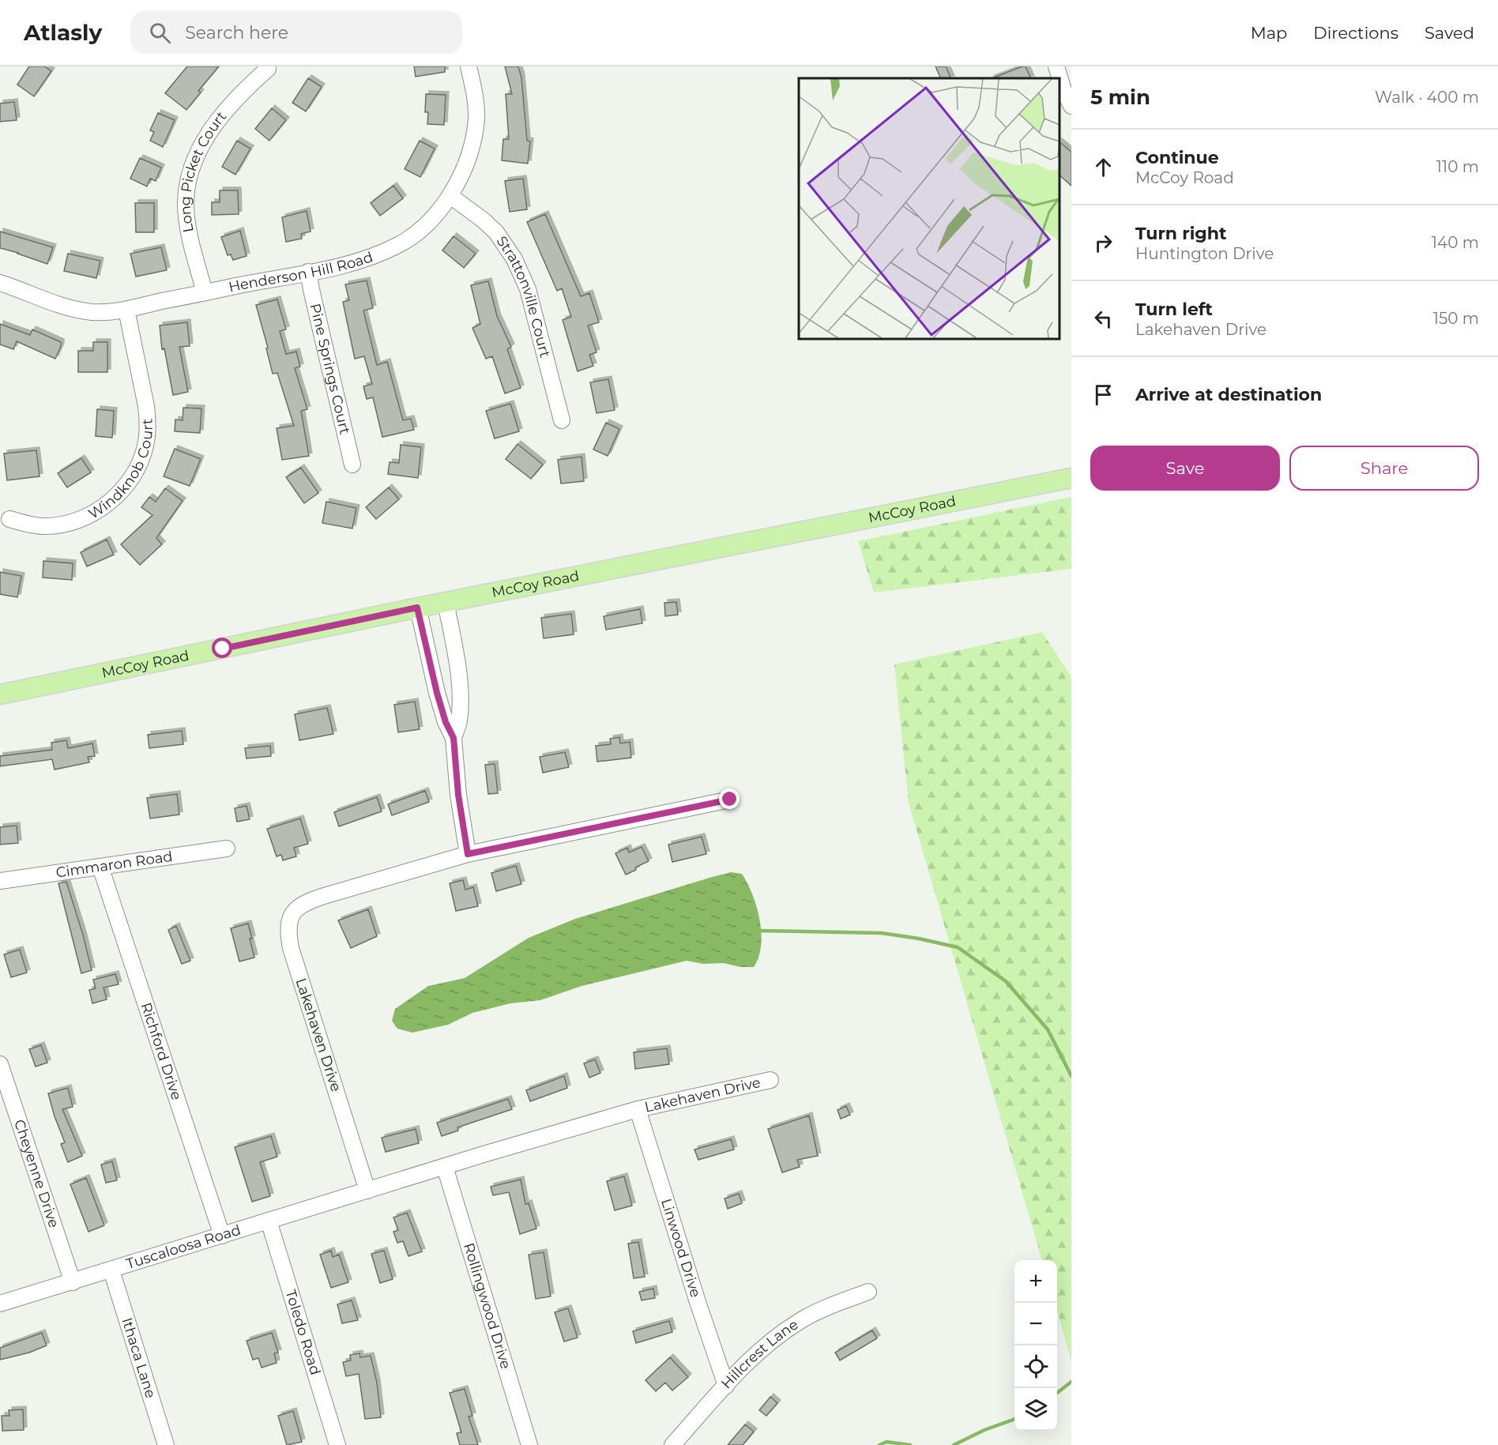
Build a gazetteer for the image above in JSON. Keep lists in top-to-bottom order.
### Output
{
  "streets": {
    "main road": ["McCoy Road"],
    "street": [
      "Long Picket Court",
      "Henderson Hill Road",
      "Strattonville Court",
      "Pine Springs Court",
      "Windknob Court",
      "Cimmaron Road",
      "Lakehaven Drive",
      "Richford Drive",
      "Cheyenne Drive",
      "Tuscaloosa Road",
      "Linwood Drive",
      "Rollingwood Drive",
      "Toledo Road",
      "Hillcrest Lane",
      "Ithaca Lane"
    ]
  },
  "crossings": [
    ["Long Picket Court", "Henderson Hill Road"],
    ["Henderson Hill Road", "Strattonville Court"],
    ["Henderson Hill Road", "Pine Springs Court"],
    ["Henderson Hill Road", "Windknob Court"],
    ["Cimmaron Road", "Richford Drive"],
    ["Lakehaven Drive", "Tuscaloosa Road"],
    ["Lakehaven Drive", "Linwood Drive"],
    ["Lakehaven Drive", "Rollingwood Drive"],
    ["Richford Drive", "Tuscaloosa Road"],
    ["Cheyenne Drive", "Tuscaloosa Road"],
    ["Tuscaloosa Road", "Toledo Road"],
    ["Tuscaloosa Road", "Ithaca Lane"],
    ["Linwood Drive", "Hillcrest Lane"]
  ],
  "page": {
    "header": "Atlasly",
    "search": "Search here",
    "nav": ["Map", "Directions", "Saved"],
    "heading": ["5 min", "Walk · 400 m"],
    "list": [
      ["Continue", "McCoy Road", "110 m"],
      ["Turn right", "Huntington Drive", "140 m"],
      ["Turn left", "Lakehaven Drive", "150 m"],
      "Arrive at destination"
    ],
    "buttons": ["Save", "Share"],
    "map_buttons": ["+", "−"]
  }
}
